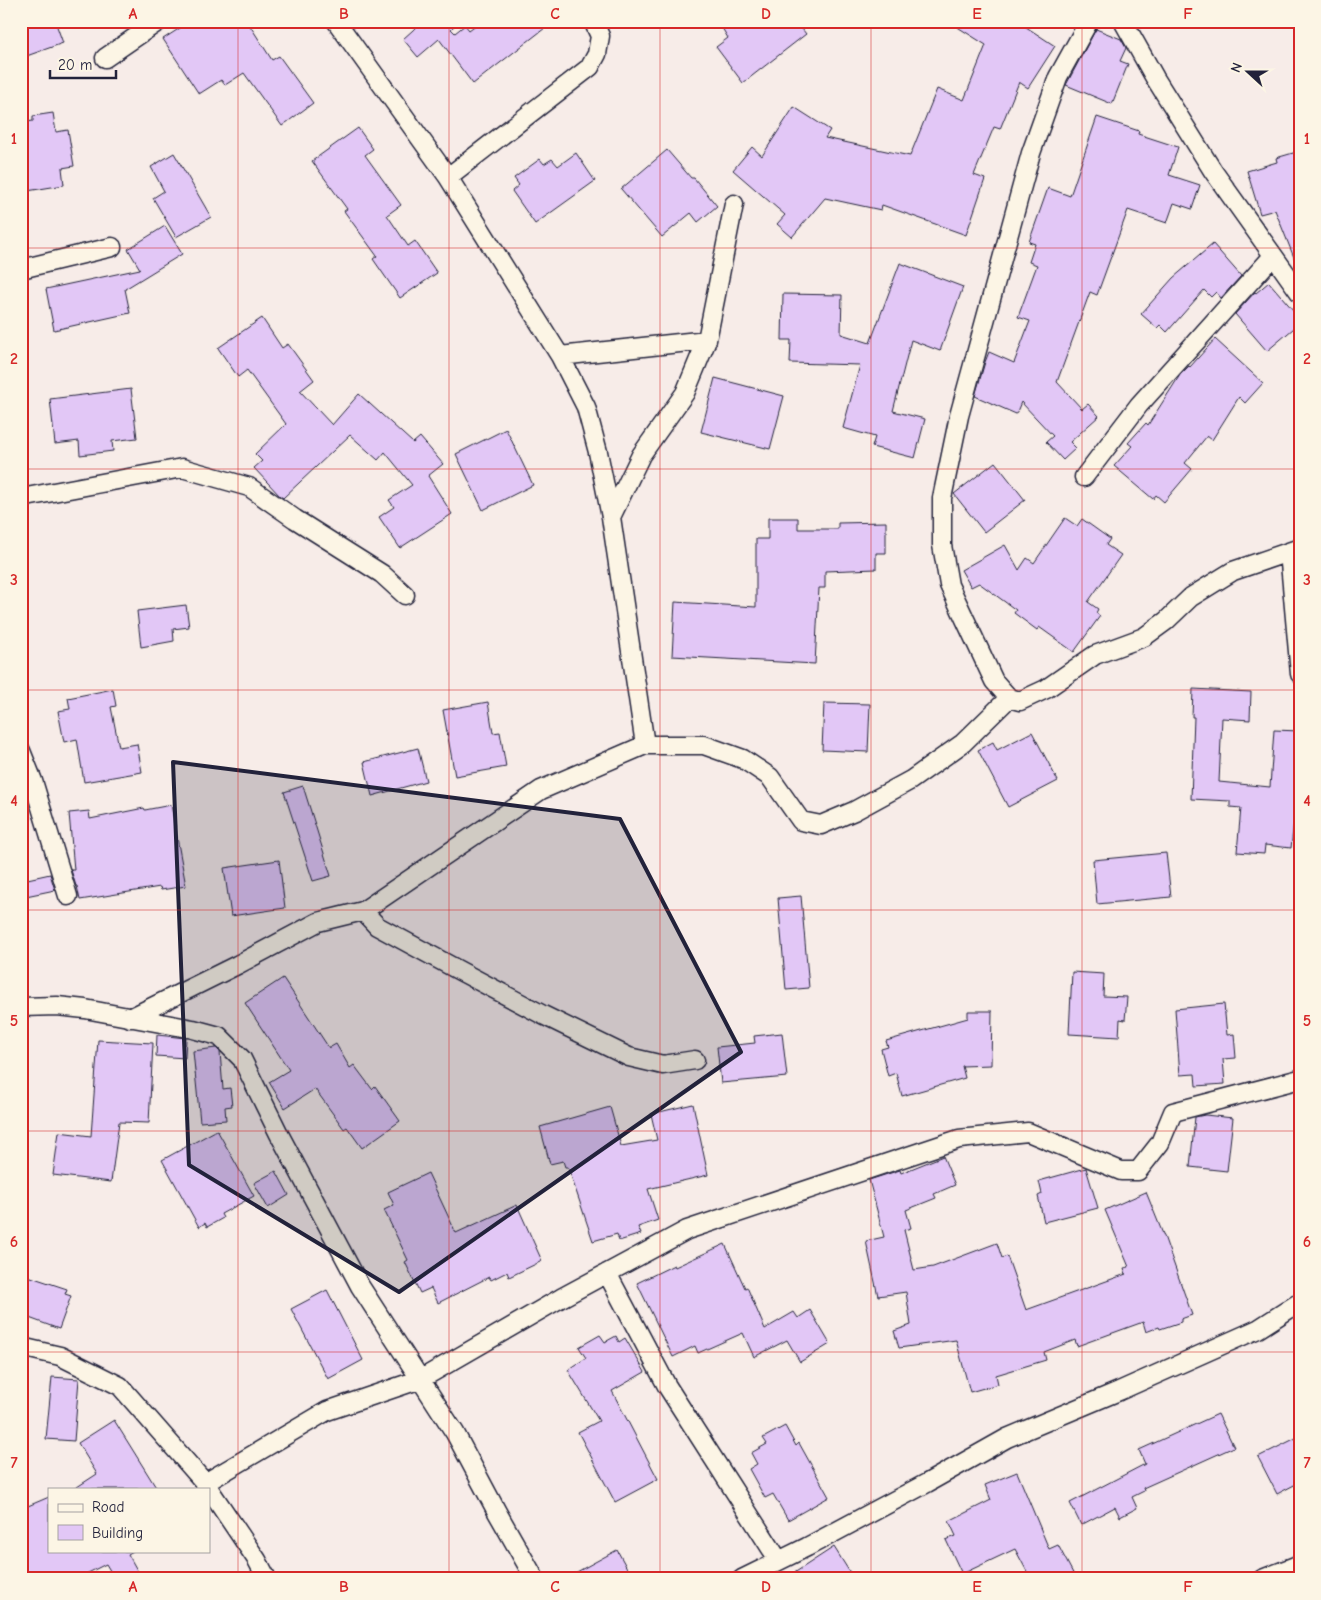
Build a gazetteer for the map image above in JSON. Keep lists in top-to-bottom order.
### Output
{
  "legend": ["Road", "Building"],
  "scale_bar": "20 m",
  "north": "left",
  "grid": {
    "columns": [
      "A",
      "B",
      "C",
      "D",
      "E",
      "F"
    ],
    "rows": [
      "1",
      "2",
      "3",
      "4",
      "5",
      "6",
      "7"
    ]
  }
}
